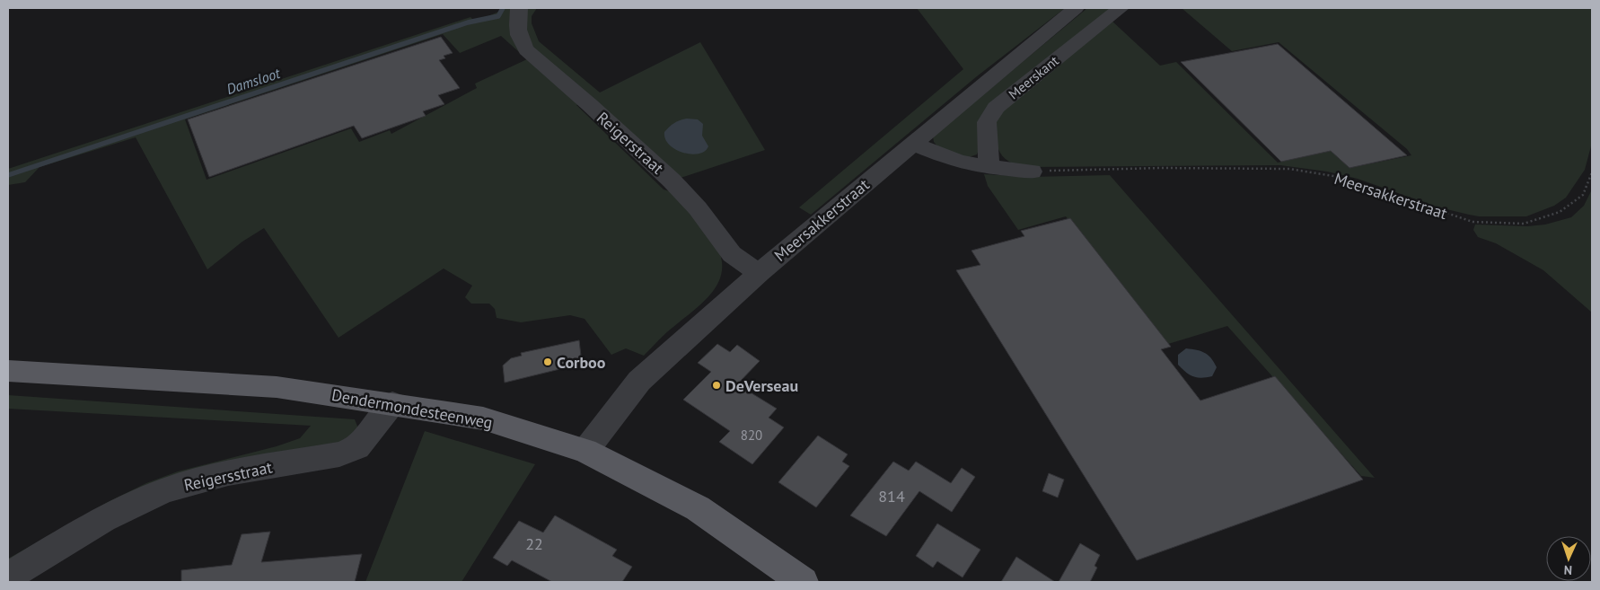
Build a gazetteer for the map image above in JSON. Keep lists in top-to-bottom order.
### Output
{
  "streets": {
    "main road": ["Dendermondesteenweg"],
    "street": [
      "Meerskant",
      "Reigerstraat",
      "Meersakkerstraat",
      "Reigersstraat"
    ]
  },
  "crossings": [
    ["Reigerstraat", "Meersakkerstraat"],
    ["Meersakkerstraat", "Dendermondesteenweg"],
    ["Dendermondesteenweg", "Reigersstraat"]
  ],
  "water": ["Damsloot"],
  "places": ["Corboo", "DeVerseau"],
  "house_numbers": ["820", "814", "22"],
  "north": "bottom"
}
